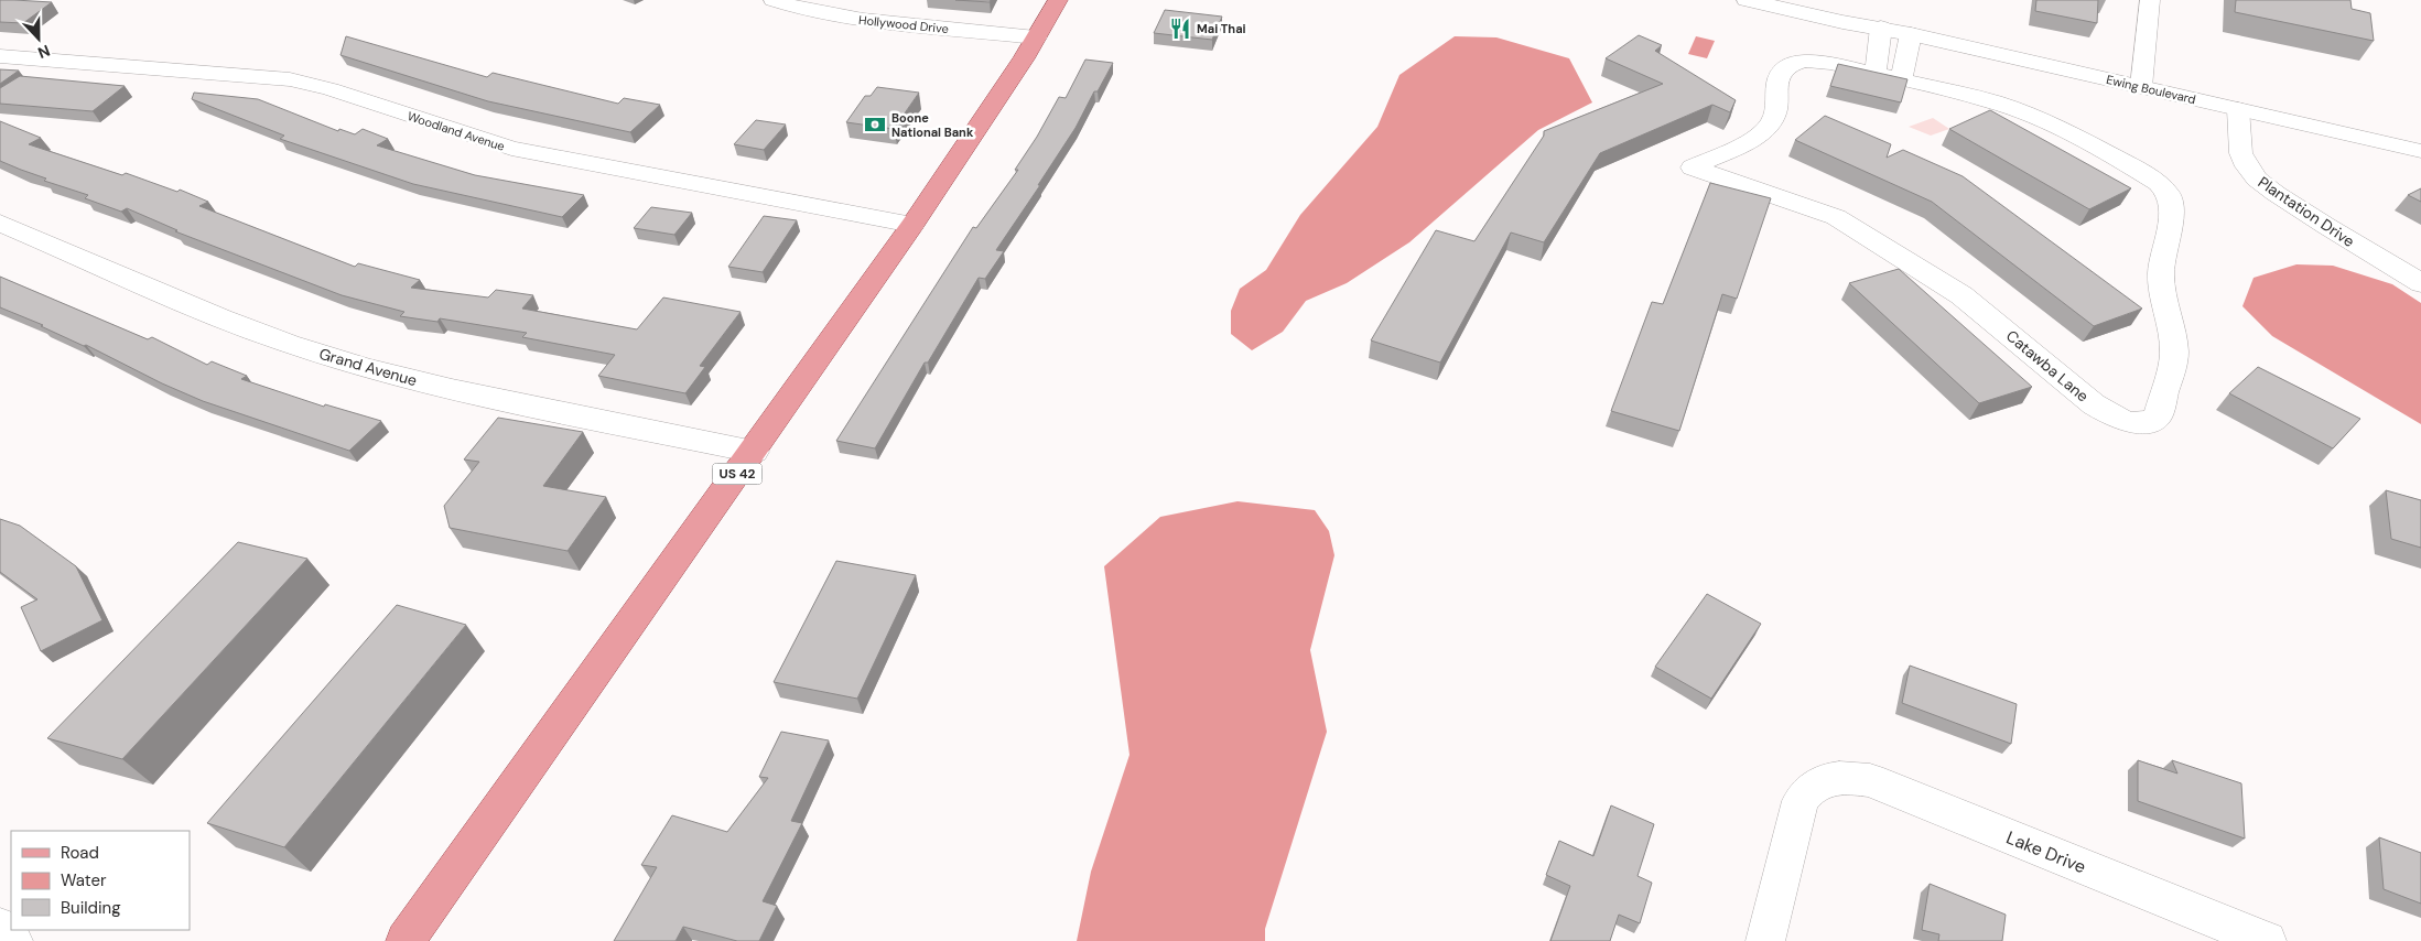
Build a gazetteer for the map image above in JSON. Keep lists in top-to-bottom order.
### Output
{
  "streets": {
    "main road": ["US 42"],
    "street": [
      "Hollywood Drive",
      "Ewing Boulevard",
      "Woodland Avenue",
      "Plantation Drive",
      "Catawba Lane",
      "Grand Avenue",
      "Lake Drive"
    ]
  },
  "crossings": [
    ["Hollywood Drive", "US 42"],
    ["Ewing Boulevard", "Plantation Drive"],
    ["Woodland Avenue", "US 42"],
    ["Grand Avenue", "US 42"]
  ],
  "places": {
    "restaurant": ["Mai Thai"],
    "bank": ["Boone National Bank"]
  },
  "legend": ["Road", "Water", "Building"],
  "north": "bottom"
}
